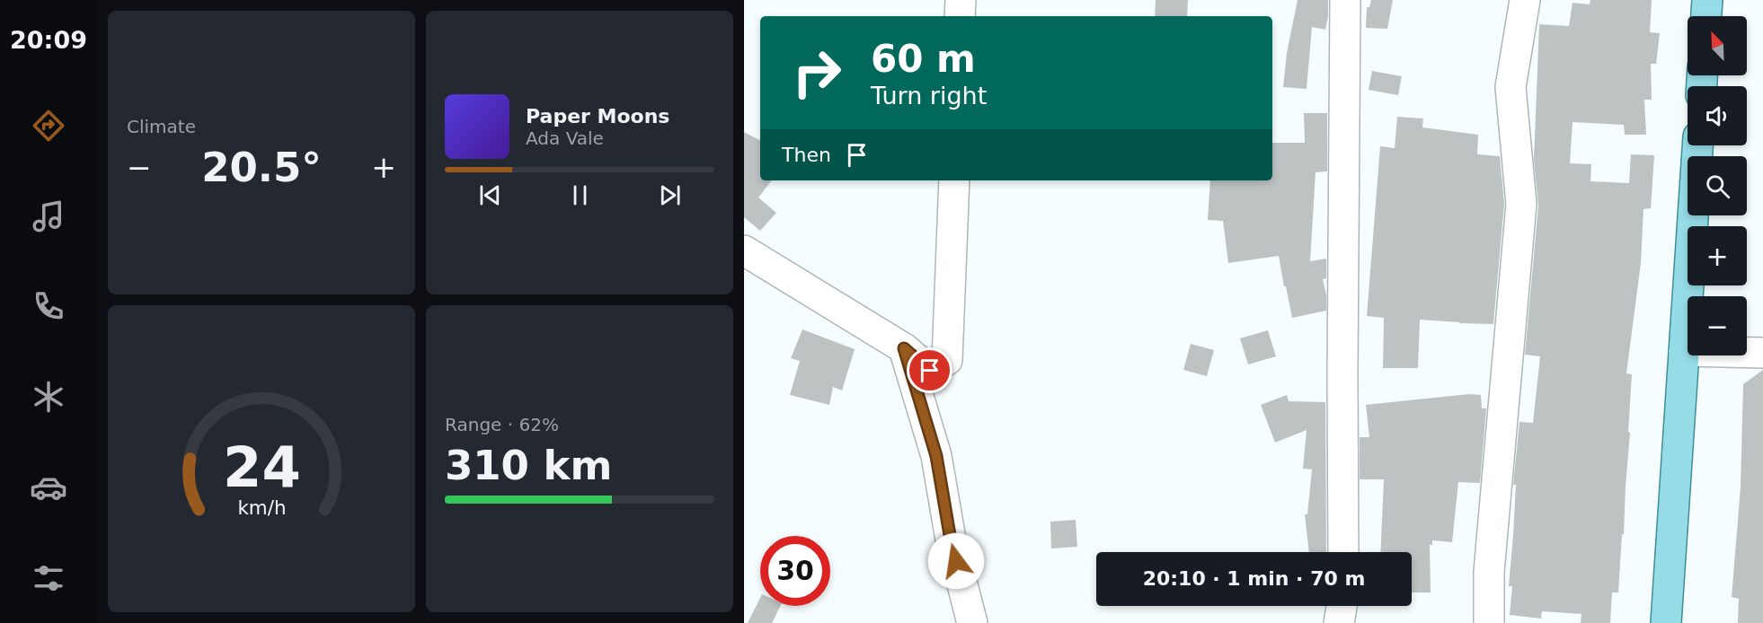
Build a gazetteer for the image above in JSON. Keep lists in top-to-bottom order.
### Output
{
  "north": "top left",
  "page": {
    "tabs": "20:09",
    "tile": [
      "Climate",
      ["Range · 62%", "310 km"]
    ],
    "map_buttons": ["+", "−"],
    "turn": ["60 m", "Turn right"],
    "song": ["Paper Moons", "Ada Vale"],
    "then": "Then",
    "heat": ["−", "20.5°", "+"],
    "limit": "30",
    "trip": "20:10 · 1 min · 70 m",
    "gauge": ["24", "km/h"]
  }
}
